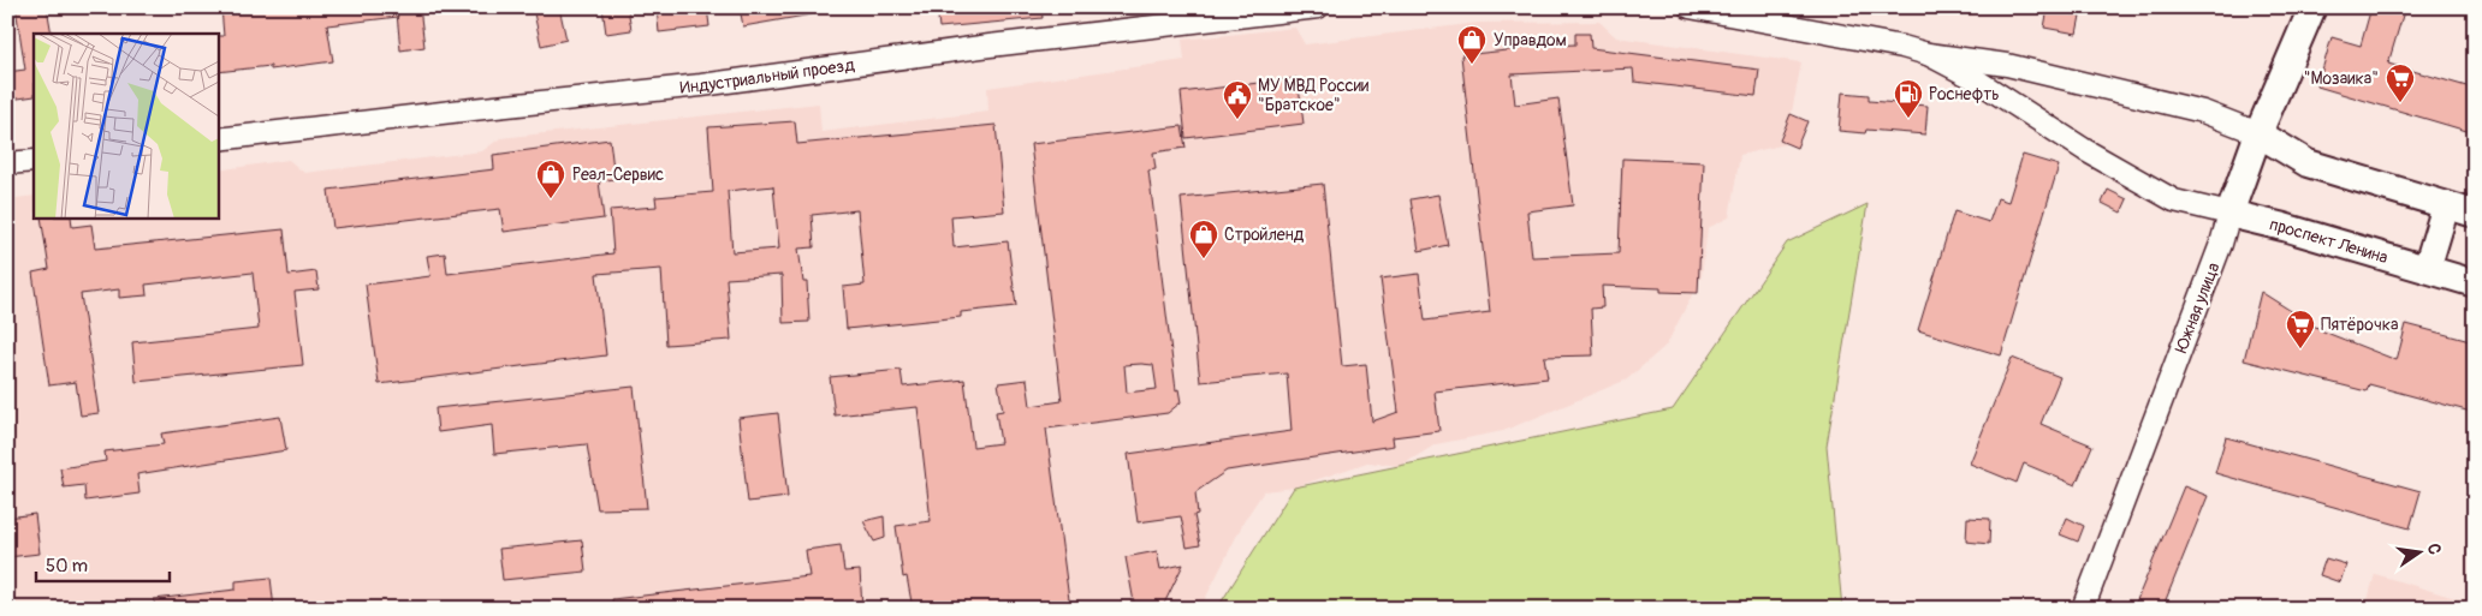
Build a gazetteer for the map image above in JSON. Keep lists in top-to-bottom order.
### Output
{
  "streets": {
    "main road": ["проспект Ленина", "Южная улица"],
    "street": ["Индустриальный проезд"]
  },
  "crossings": [
    ["проспект Ленина", "Южная улица"]
  ],
  "places": {
    "shop": ["Управдом", "Реал-Сервис", "Стройленд"],
    "supermarket": ["\"Мозаика\"", "Пятёрочка"],
    "fuel station": ["Роснефть"],
    "public building": ["МУ МВД России \"Братское\""]
  },
  "scale_bar": "50 m",
  "north": "right"
}
